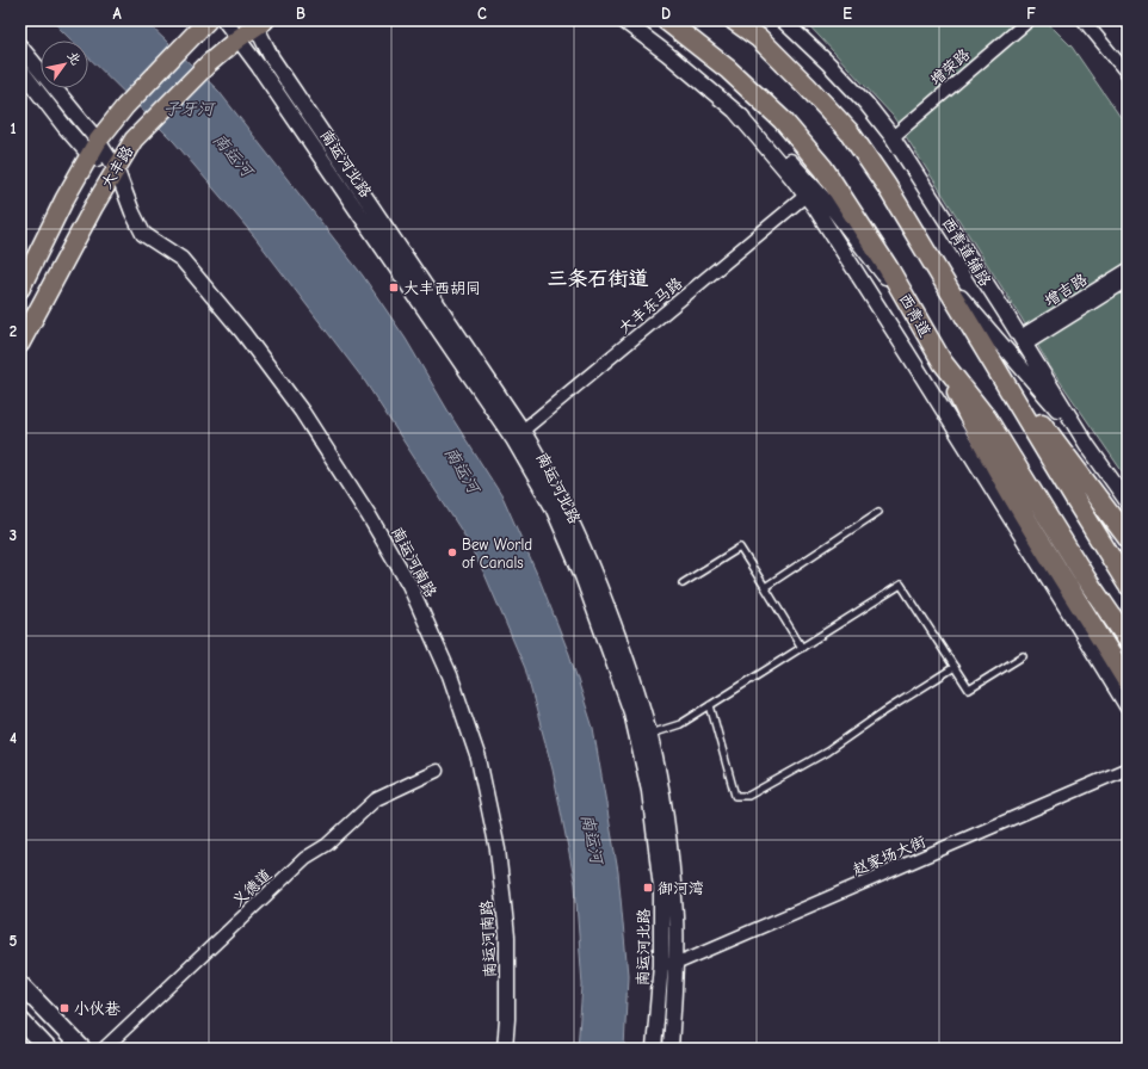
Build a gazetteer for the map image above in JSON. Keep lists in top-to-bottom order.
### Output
{
  "streets": {
    "highway": ["西青道"],
    "main road": ["大丰路"],
    "street": [
      "增荣路",
      "南运河北路",
      "西青道辅路",
      "增吉路",
      "大丰东马路",
      "南运河南路",
      "赵家场大街",
      "义德道"
    ]
  },
  "crossings": [
    ["增荣路", "西青道辅路"],
    ["南运河北路", "大丰路"],
    ["南运河北路", "大丰东马路"],
    ["南运河北路", "赵家场大街"],
    ["大丰路", "南运河南路"],
    ["西青道辅路", "增吉路"]
  ],
  "districts": ["三条石街道"],
  "water": ["子牙河", "南运河"],
  "places": {
    "transit": ["大丰西胡同", "御河湾", "小伙巷"],
    "other": ["Bew World of Canals"]
  },
  "north": "top right",
  "grid": {
    "columns": [
      "A",
      "B",
      "C",
      "D",
      "E",
      "F"
    ],
    "rows": [
      "1",
      "2",
      "3",
      "4",
      "5"
    ]
  }
}
